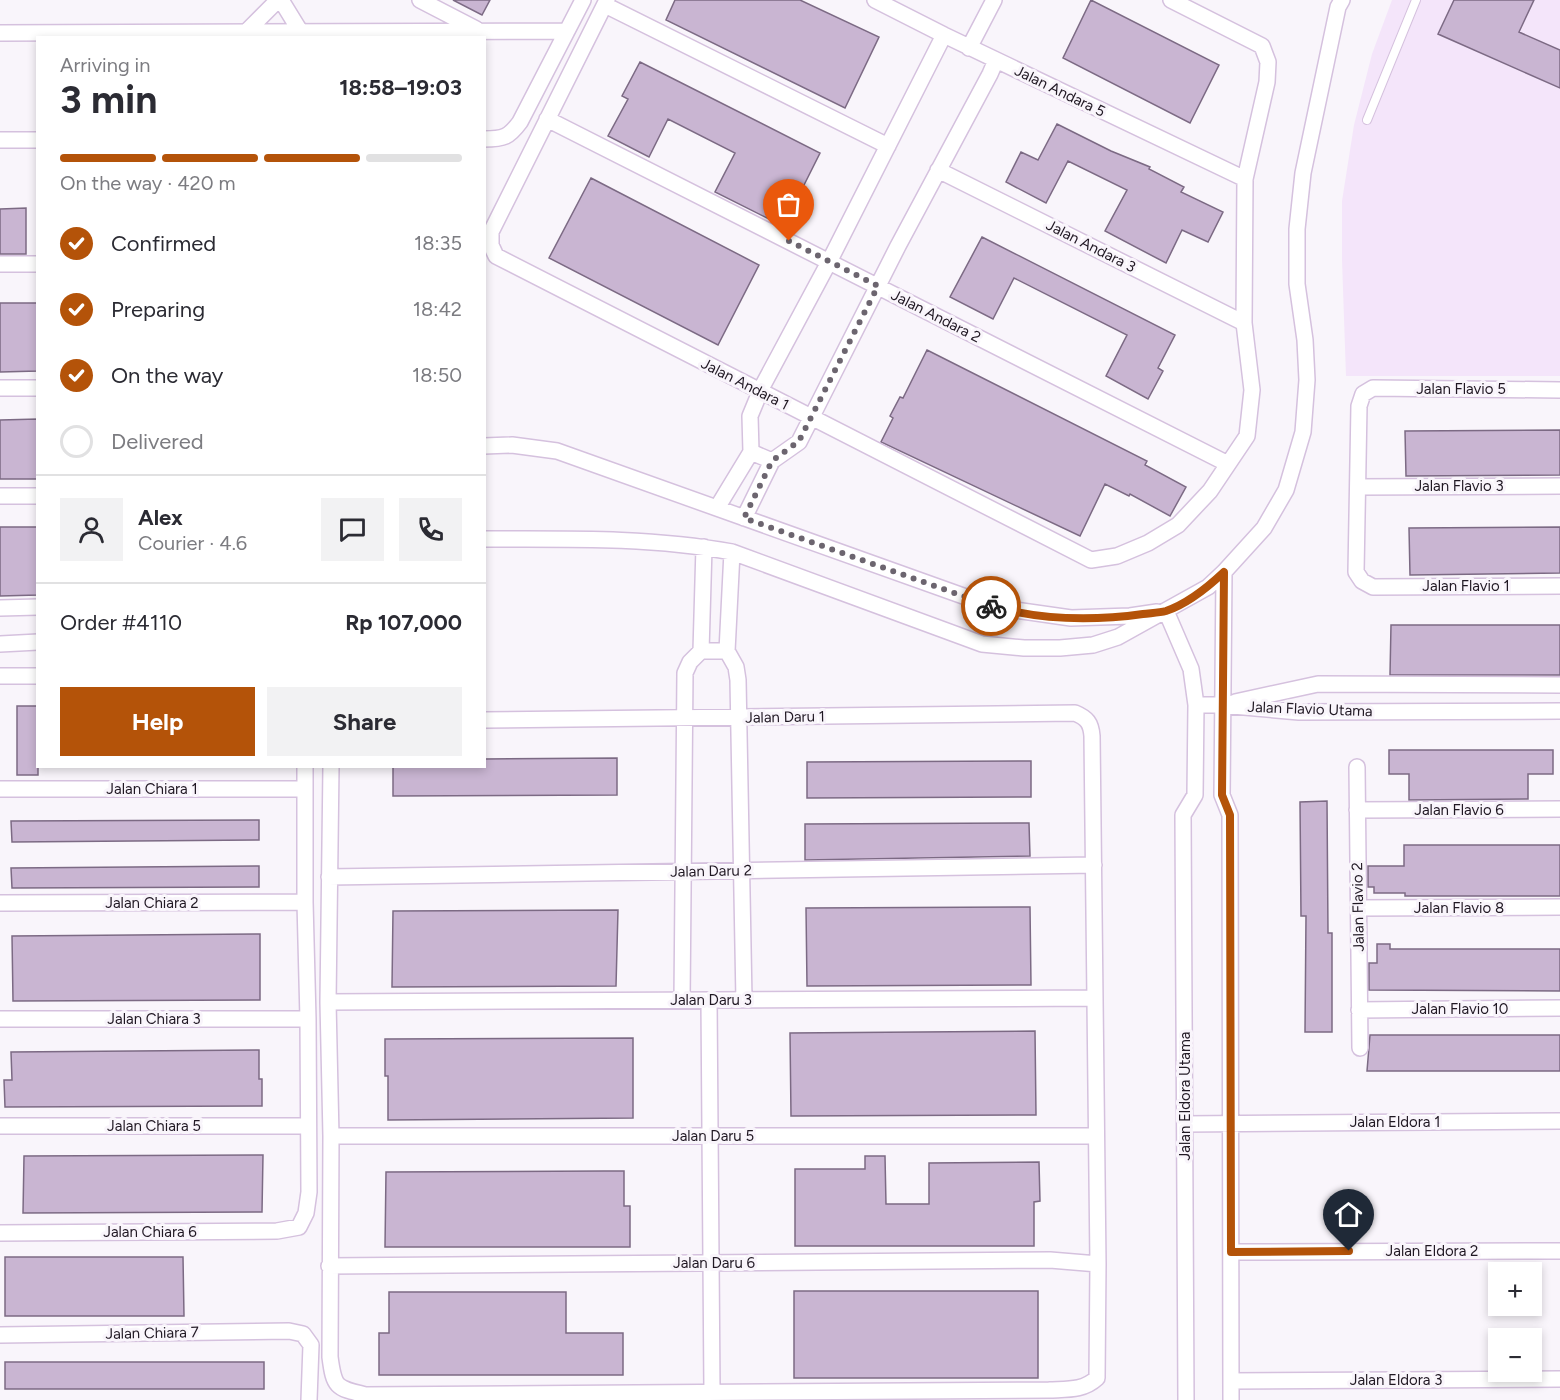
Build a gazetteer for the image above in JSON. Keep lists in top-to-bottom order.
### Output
{
  "streets": {
    "street": [
      "Jalan Andara 5",
      "Jalan Andara 3",
      "Jalan Andara 2",
      "Jalan Andara 1",
      "Jalan Flavio 5",
      "Jalan Flavio 3",
      "Jalan Flavio 1",
      "Jalan Flavio Utama",
      "Jalan Daru 1",
      "Jalan Chiara 1",
      "Jalan Flavio 6",
      "Jalan Daru 2",
      "Jalan Chiara 2",
      "Jalan Flavio 2",
      "Jalan Flavio 8",
      "Jalan Daru 3",
      "Jalan Flavio 10",
      "Jalan Chiara 3",
      "Jalan Eldora Utama",
      "Jalan Eldora 1",
      "Jalan Chiara 5",
      "Jalan Daru 5",
      "Jalan Chiara 6",
      "Jalan Eldora 2",
      "Jalan Daru 6",
      "Jalan Chiara 7",
      "Jalan Eldora 3"
    ]
  },
  "crossings": [
    ["Jalan Andara 2", "Jalan Andara 1"],
    ["Jalan Flavio 5", "Jalan Flavio 3"],
    ["Jalan Flavio 5", "Jalan Flavio 1"],
    ["Jalan Flavio 3", "Jalan Flavio 1"],
    ["Jalan Daru 1", "Jalan Daru 2"],
    ["Jalan Flavio 6", "Jalan Flavio 2"],
    ["Jalan Flavio 2", "Jalan Flavio 8"],
    ["Jalan Flavio 2", "Jalan Flavio 10"],
    ["Jalan Eldora Utama", "Jalan Eldora 1"],
    ["Jalan Chiara 5", "Jalan Chiara 6"]
  ],
  "page": {
    "heading": ["3 min", "Arriving in", "18:58–19:03"],
    "panel": [
      "Alex",
      "Courier · 4.6",
      "Order #4110",
      "Rp 107,000"
    ],
    "bar": "On the way · 420 m",
    "list": [
      ["Confirmed", "18:35"],
      ["Preparing", "18:42"],
      ["On the way", "18:50"],
      "Delivered"
    ],
    "buttons": ["Help", "Share"],
    "map_buttons": ["+", "−"]
  }
}
